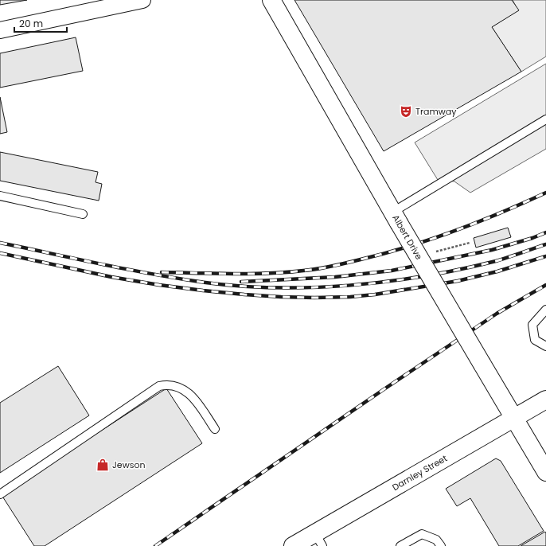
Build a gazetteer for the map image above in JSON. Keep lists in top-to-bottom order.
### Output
{
  "streets": {
    "street": ["Albert Drive", "Darnley Street"]
  },
  "crossings": [
    ["Albert Drive", "Darnley Street"]
  ],
  "places": {
    "theatre": ["Tramway"],
    "shop": ["Jewson"]
  },
  "scale_bar": "20 m"
}
